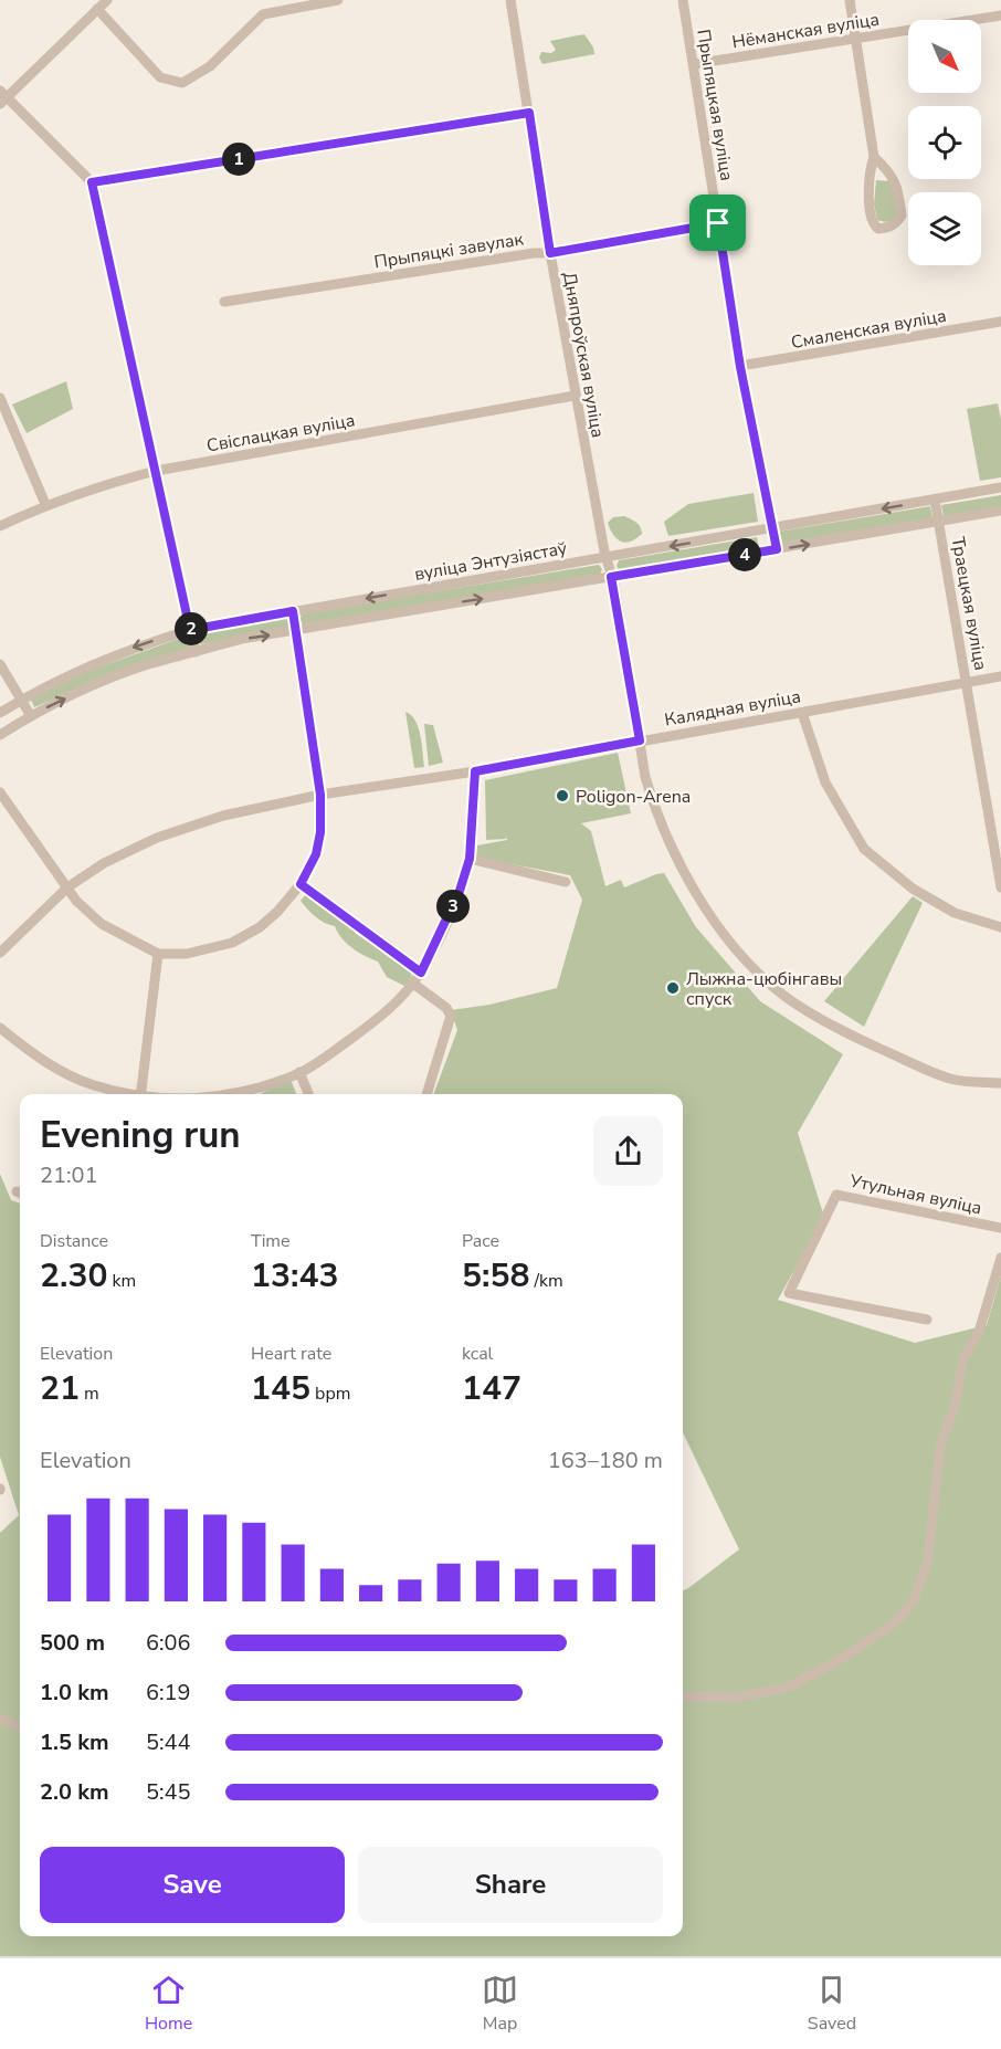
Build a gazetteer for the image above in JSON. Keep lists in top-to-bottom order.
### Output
{
  "streets": {
    "street": [
      "Нёманская вуліца",
      "Прыпяцкая вуліца",
      "Прыпяцкі завулак",
      "Смаленская вуліца",
      "Дняпроўская вуліца",
      "Свіслацкая вуліца",
      "вуліца Энтузіястаў",
      "Траецкая вуліца",
      "Калядная вуліца",
      "Утульная вуліца"
    ]
  },
  "crossings": [
    ["Нёманская вуліца", "Прыпяцкая вуліца"],
    ["Прыпяцкая вуліца", "Прыпяцкі завулак"],
    ["Прыпяцкая вуліца", "Смаленская вуліца"],
    ["Прыпяцкая вуліца", "вуліца Энтузіястаў"],
    ["Прыпяцкі завулак", "Дняпроўская вуліца"],
    ["Дняпроўская вуліца", "Свіслацкая вуліца"],
    ["Дняпроўская вуліца", "вуліца Энтузіястаў"],
    ["Дняпроўская вуліца", "Калядная вуліца"],
    ["вуліца Энтузіястаў", "Траецкая вуліца"],
    ["Траецкая вуліца", "Калядная вуліца"]
  ],
  "places": ["Poligon-Arena", "Лыжна-цюбінгавы спуск"],
  "north": "bottom right",
  "page": {
    "pins": [
      "1",
      "4",
      "2",
      "3"
    ],
    "heading": ["Evening run", "21:01"],
    "stats": [
      ["Distance", "2.30 km"],
      ["Time", "13:43"],
      ["Pace", "5:58 /km"],
      ["Elevation", "21 m"],
      ["Heart rate", "145 bpm"],
      ["kcal", "147"]
    ],
    "chart": ["Elevation", "163–180 m"],
    "list": [
      {
        "name": "500 m",
        "note": "6:06"
      },
      {
        "name": "1.0 km",
        "note": "6:19"
      },
      {
        "name": "1.5 km",
        "note": "5:44"
      },
      {
        "name": "2.0 km",
        "note": "5:45"
      }
    ],
    "buttons": ["Save", "Share"],
    "tabs": ["Home", "Map", "Saved"]
  }
}
